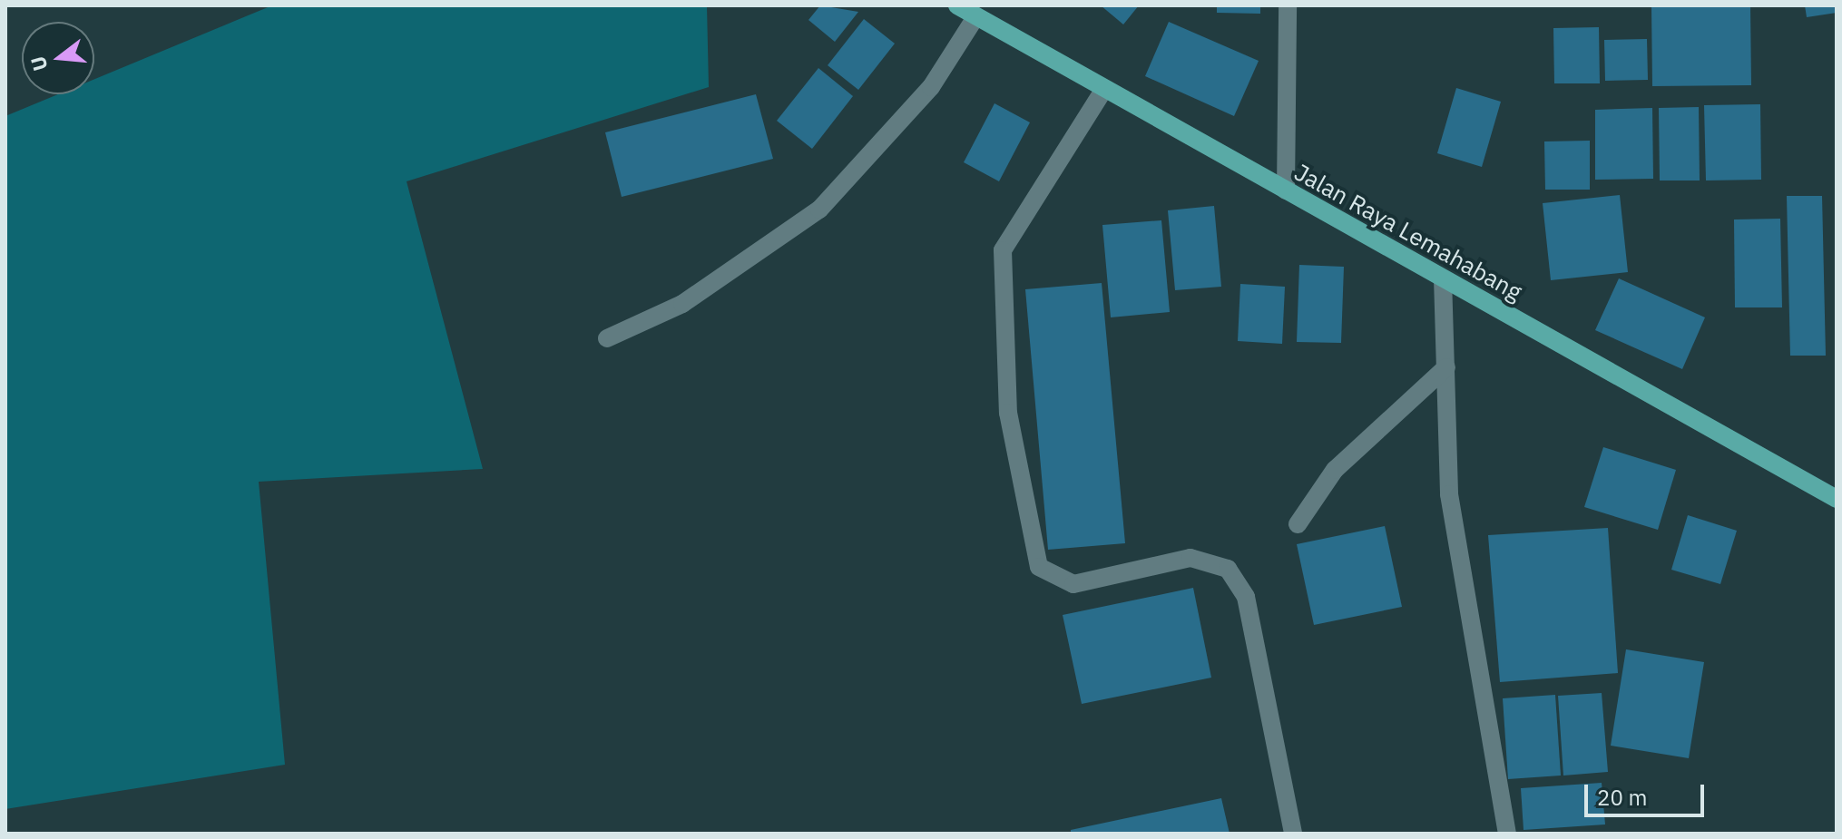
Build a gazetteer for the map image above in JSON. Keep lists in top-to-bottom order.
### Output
{
  "streets": {
    "main road": ["Jalan Raya Lemahabang"]
  },
  "scale_bar": "20 m",
  "north": "left"
}
